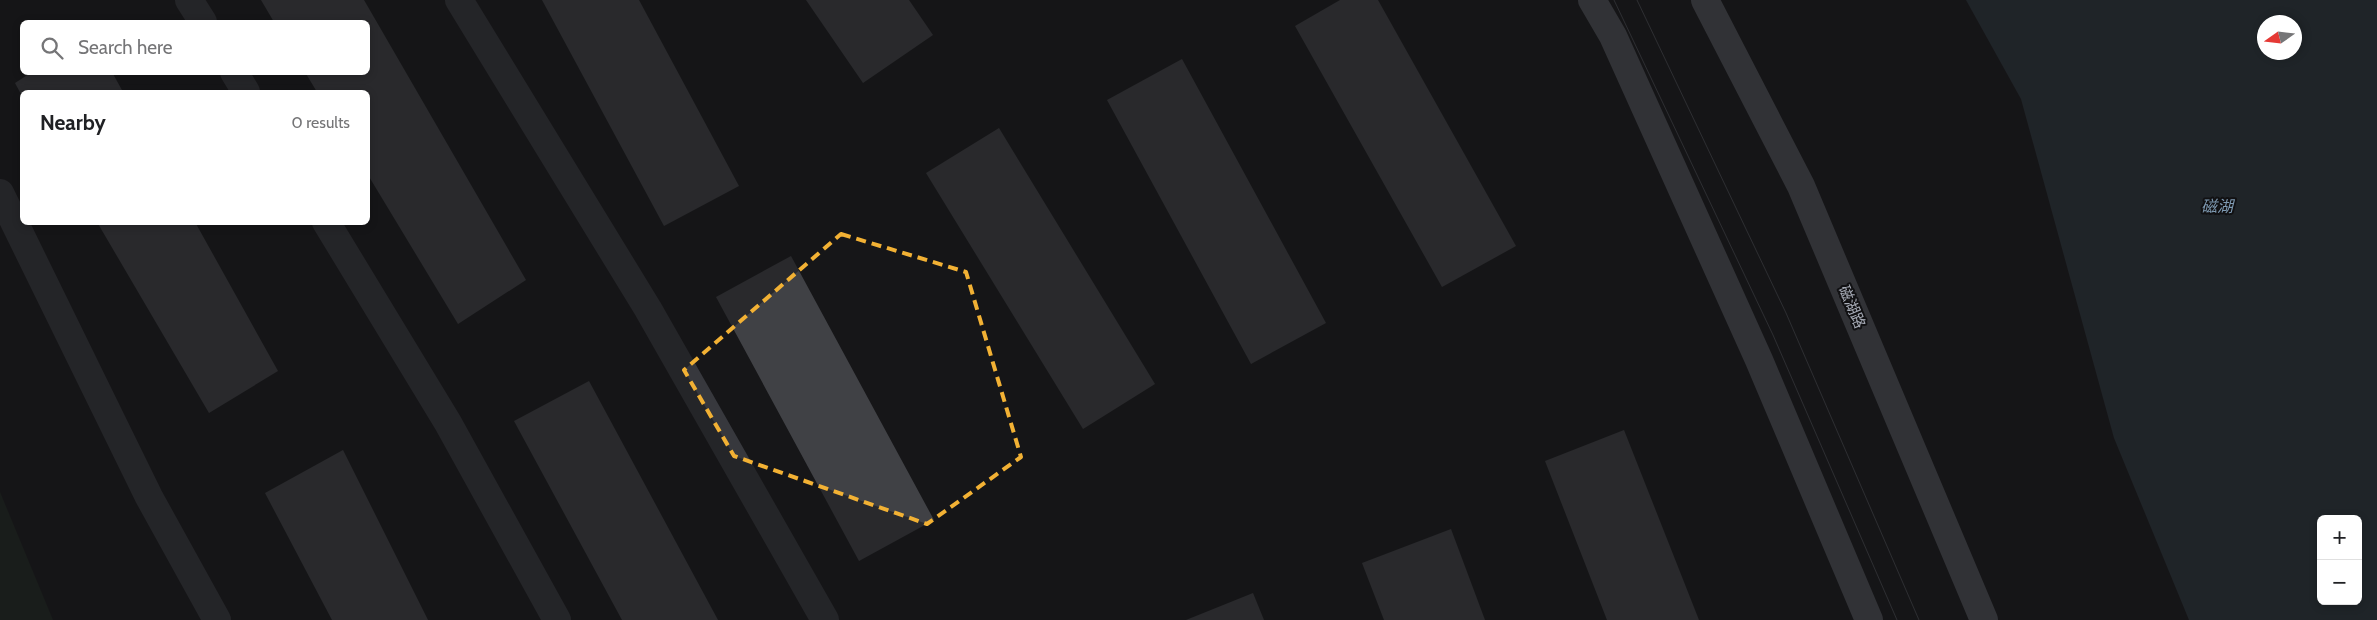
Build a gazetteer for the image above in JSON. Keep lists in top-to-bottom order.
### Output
{
  "streets": {
    "main road": ["磁湖路"]
  },
  "water": ["磁湖"],
  "north": "left",
  "page": {
    "search": "Search here",
    "heading": ["Nearby", "0 results"],
    "map_buttons": ["+", "−"]
  }
}
